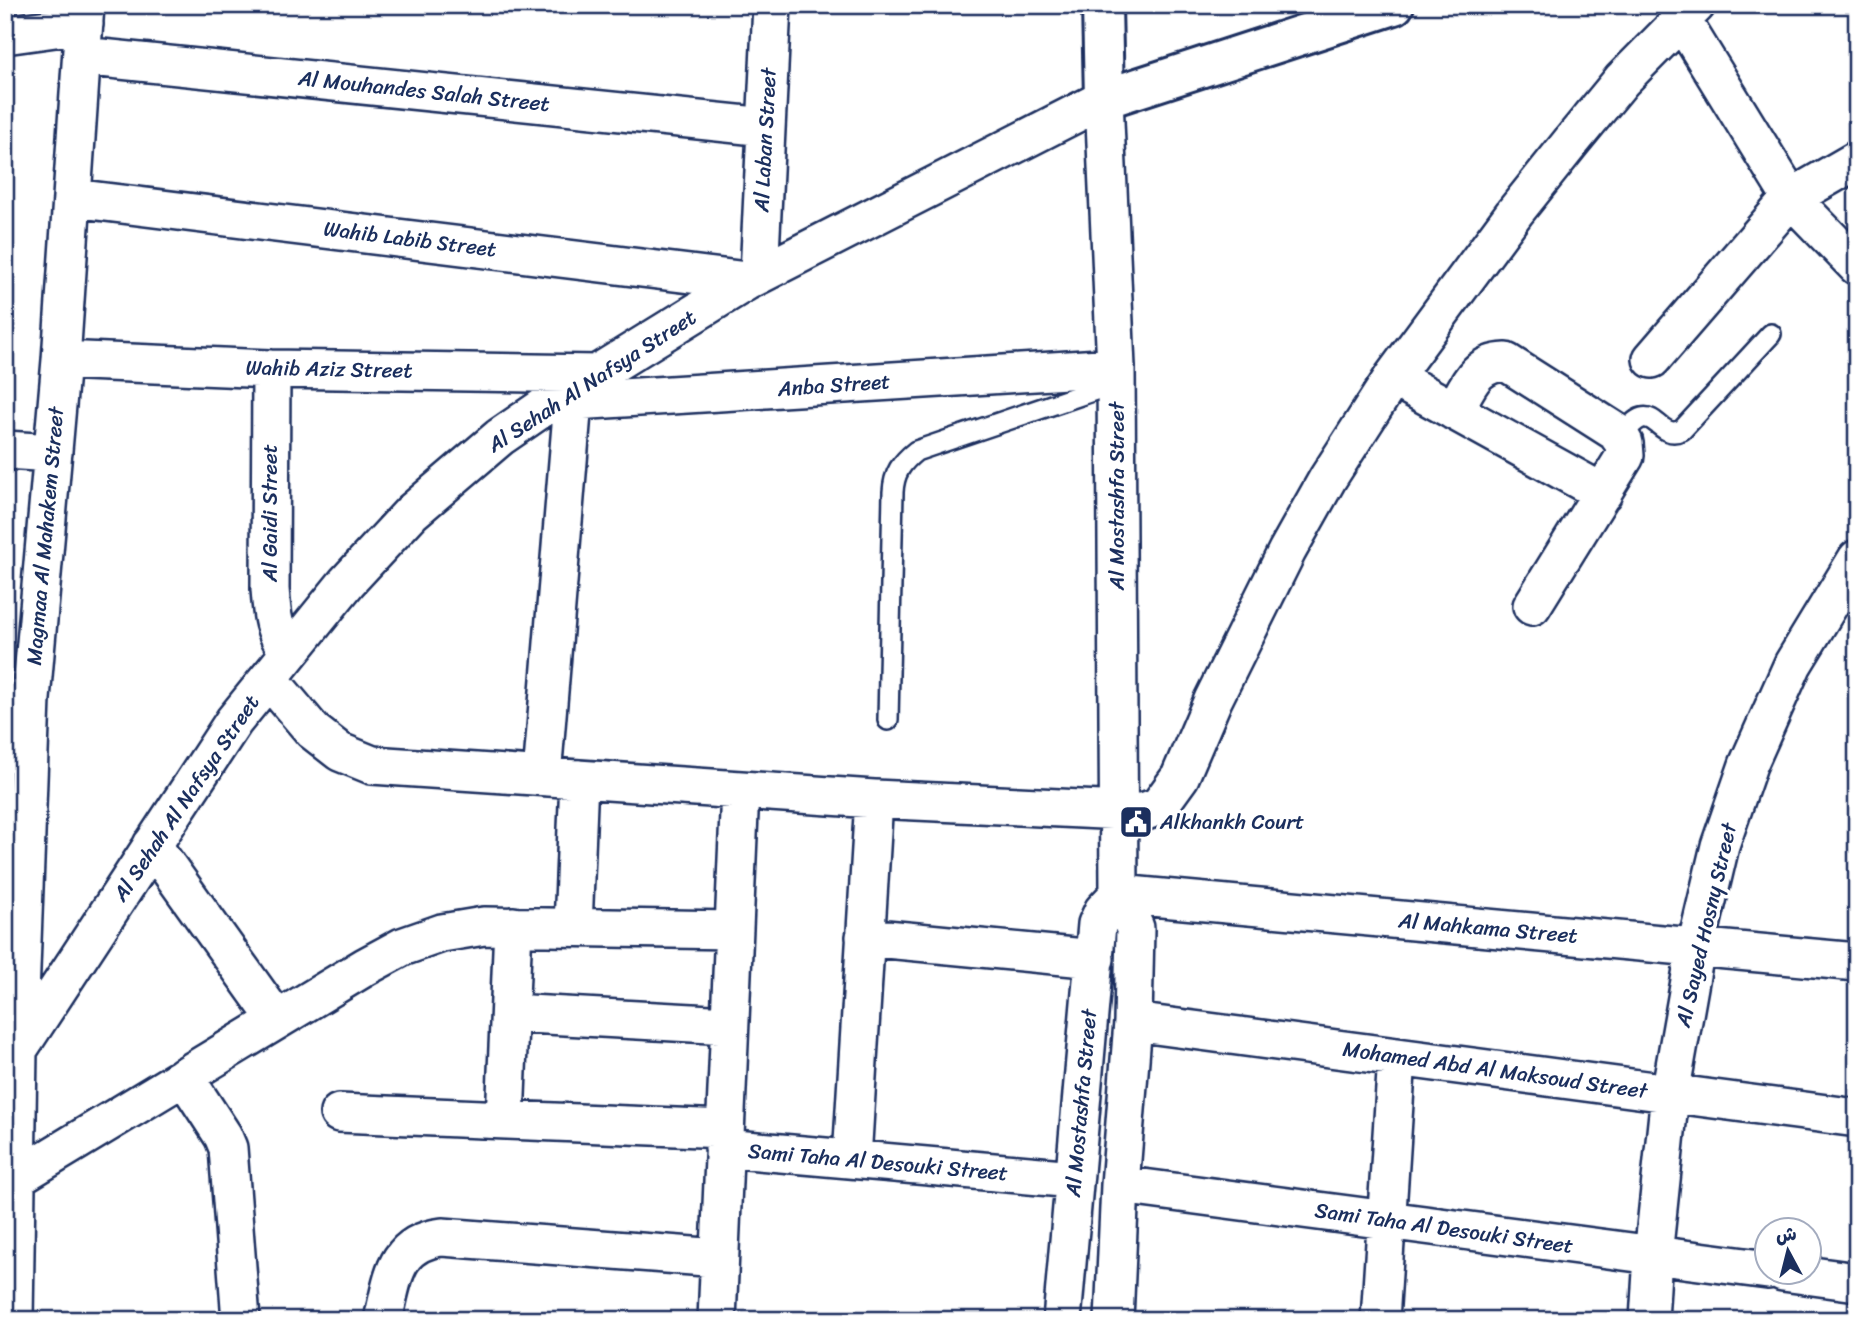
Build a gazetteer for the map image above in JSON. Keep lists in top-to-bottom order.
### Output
{
  "streets": {
    "main road": ["Al Sehah Al Nafsya Street"],
    "street": [
      "Al Mouhandes Salah Street",
      "Al Laban Street",
      "Wahib Labib Street",
      "Wahib Aziz Street",
      "Anba Street",
      "Al Mostashfa Street",
      "Al Gaidi Street",
      "Magmaa Al Mahakem Street",
      "Al Sayed Hosny Street",
      "Al Mahkama Street",
      "Mohamed Abd Al Maksoud Street",
      "Sami Taha Al Desouki Street"
    ]
  },
  "crossings": [
    ["Al Mouhandes Salah Street", "Al Laban Street"],
    ["Al Mouhandes Salah Street", "Magmaa Al Mahakem Street"],
    ["Al Laban Street", "Wahib Labib Street"],
    ["Al Laban Street", "Al Sehah Al Nafsya Street"],
    ["Wahib Labib Street", "Al Sehah Al Nafsya Street"],
    ["Wahib Labib Street", "Magmaa Al Mahakem Street"],
    ["Wahib Aziz Street", "Al Sehah Al Nafsya Street"],
    ["Wahib Aziz Street", "Al Gaidi Street"],
    ["Wahib Aziz Street", "Magmaa Al Mahakem Street"],
    ["Al Sehah Al Nafsya Street", "Anba Street"],
    ["Al Sehah Al Nafsya Street", "Al Mostashfa Street"],
    ["Al Sehah Al Nafsya Street", "Al Gaidi Street"],
    ["Al Sehah Al Nafsya Street", "Magmaa Al Mahakem Street"],
    ["Anba Street", "Al Mostashfa Street"],
    ["Al Mostashfa Street", "Al Gaidi Street"],
    ["Al Mostashfa Street", "Al Mahkama Street"],
    ["Al Mostashfa Street", "Mohamed Abd Al Maksoud Street"],
    ["Al Mostashfa Street", "Sami Taha Al Desouki Street"],
    ["Al Sayed Hosny Street", "Al Mahkama Street"],
    ["Al Sayed Hosny Street", "Mohamed Abd Al Maksoud Street"],
    ["Al Sayed Hosny Street", "Sami Taha Al Desouki Street"]
  ],
  "places": {
    "public building": ["Alkhankh Court"]
  },
  "north": "top"
}
